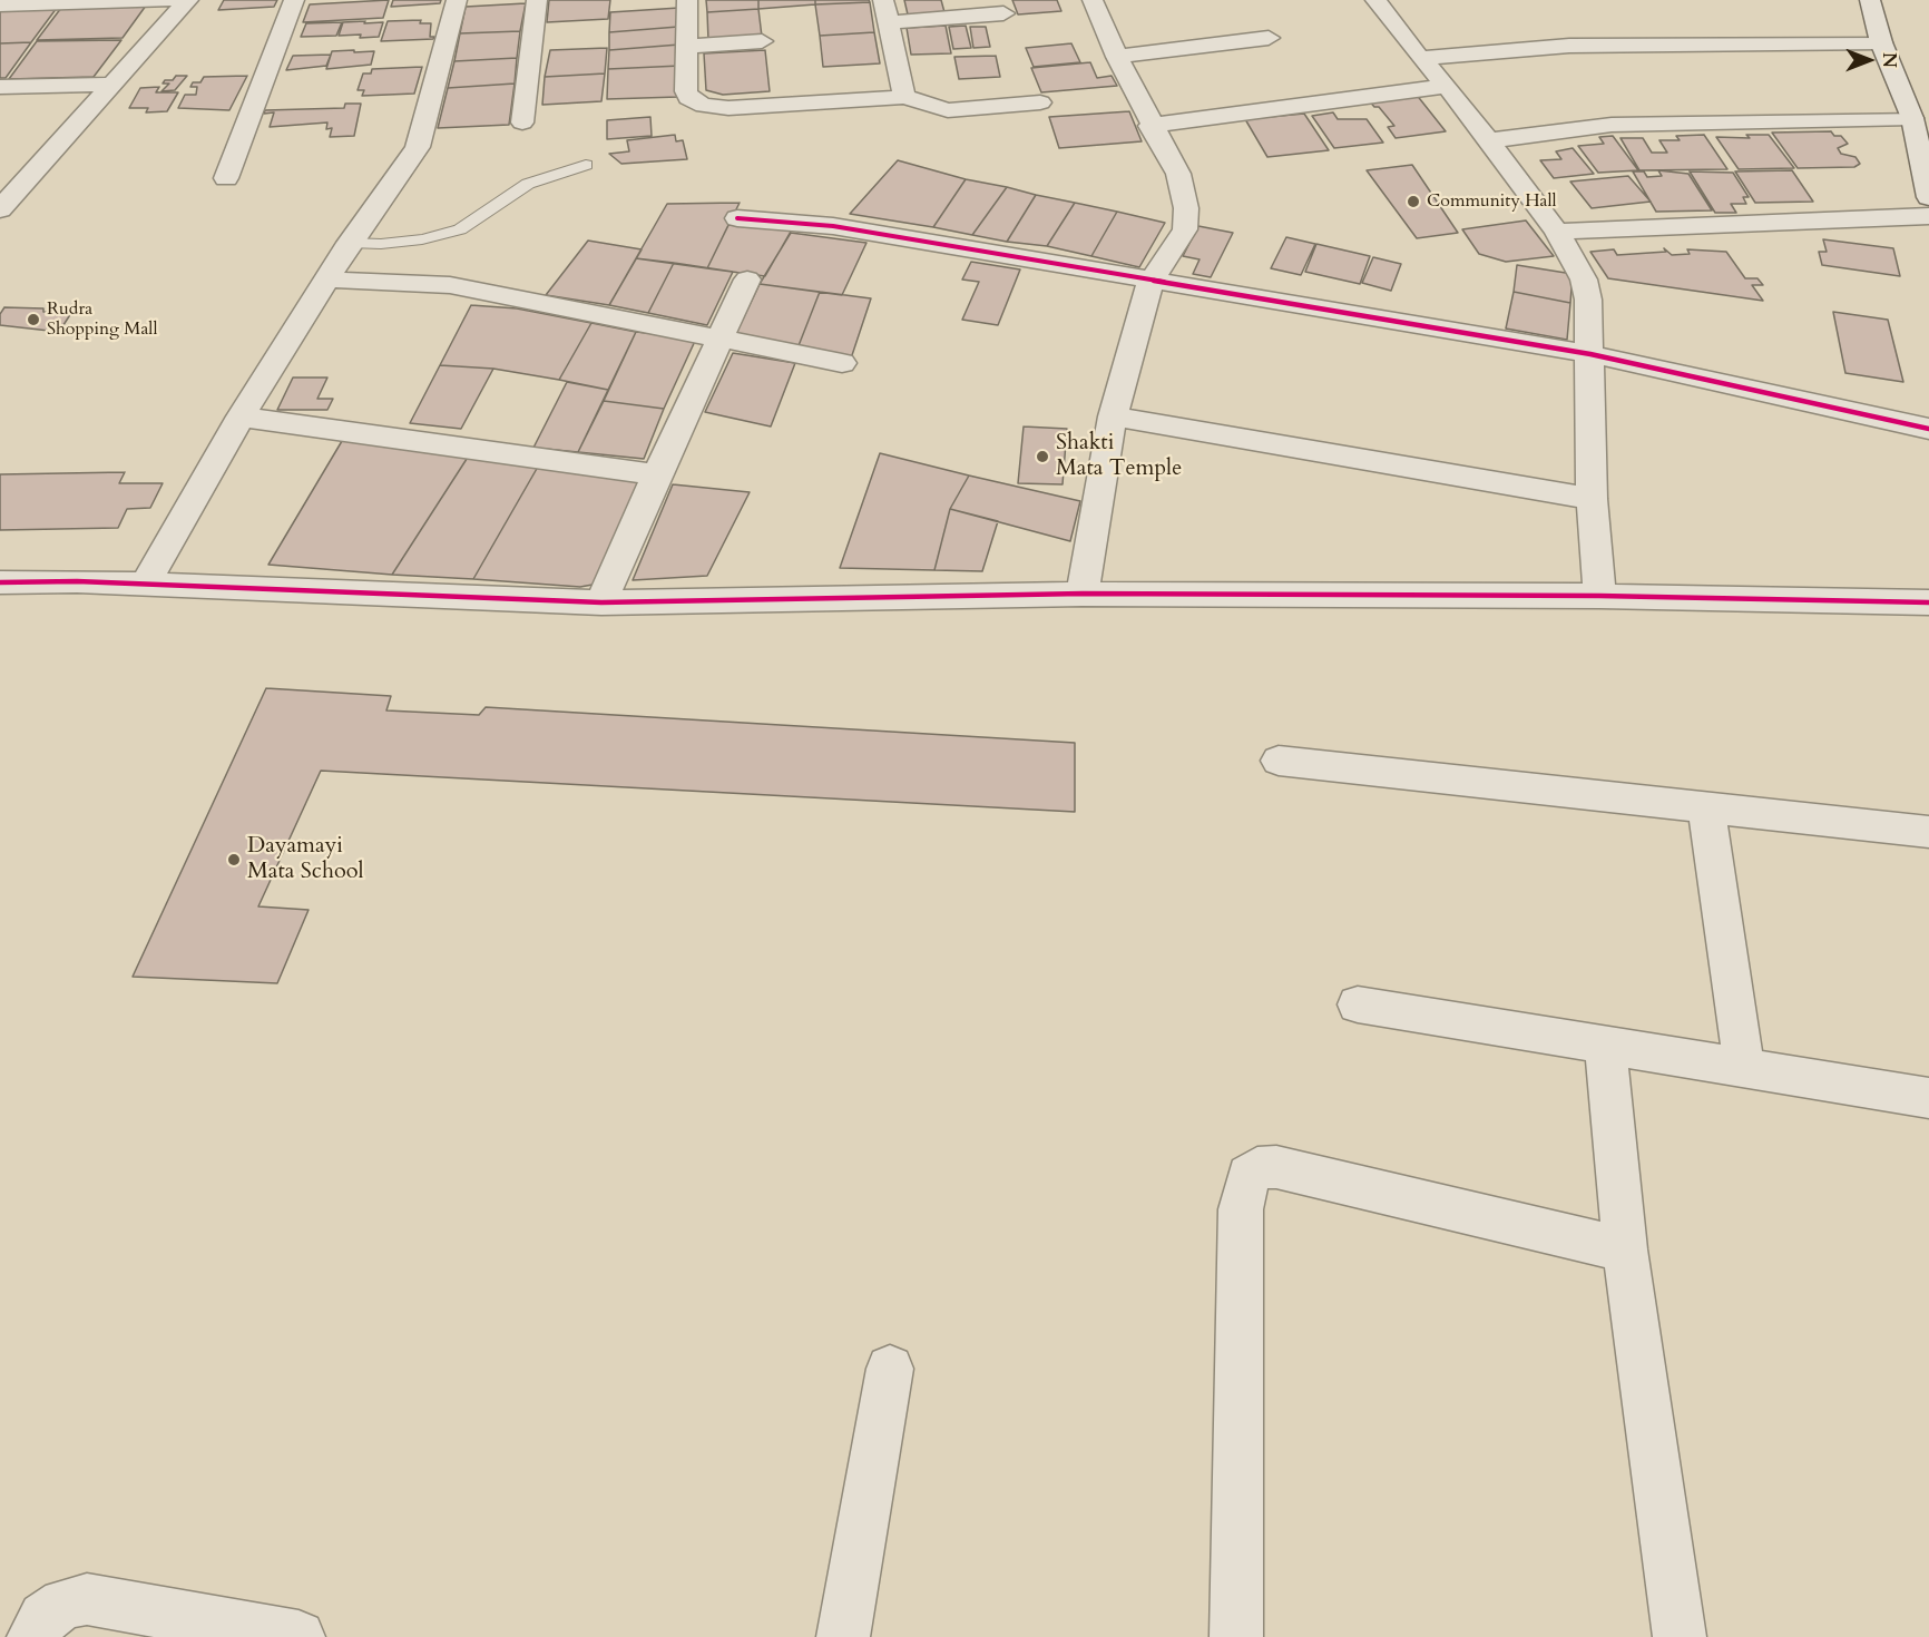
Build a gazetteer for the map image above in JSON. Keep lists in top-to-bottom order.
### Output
{
  "places": [
    "Community Hall",
    "Rudra Shopping Mall",
    "Shakti Mata Temple",
    "Dayamayi Mata School"
  ],
  "north": "right"
}
